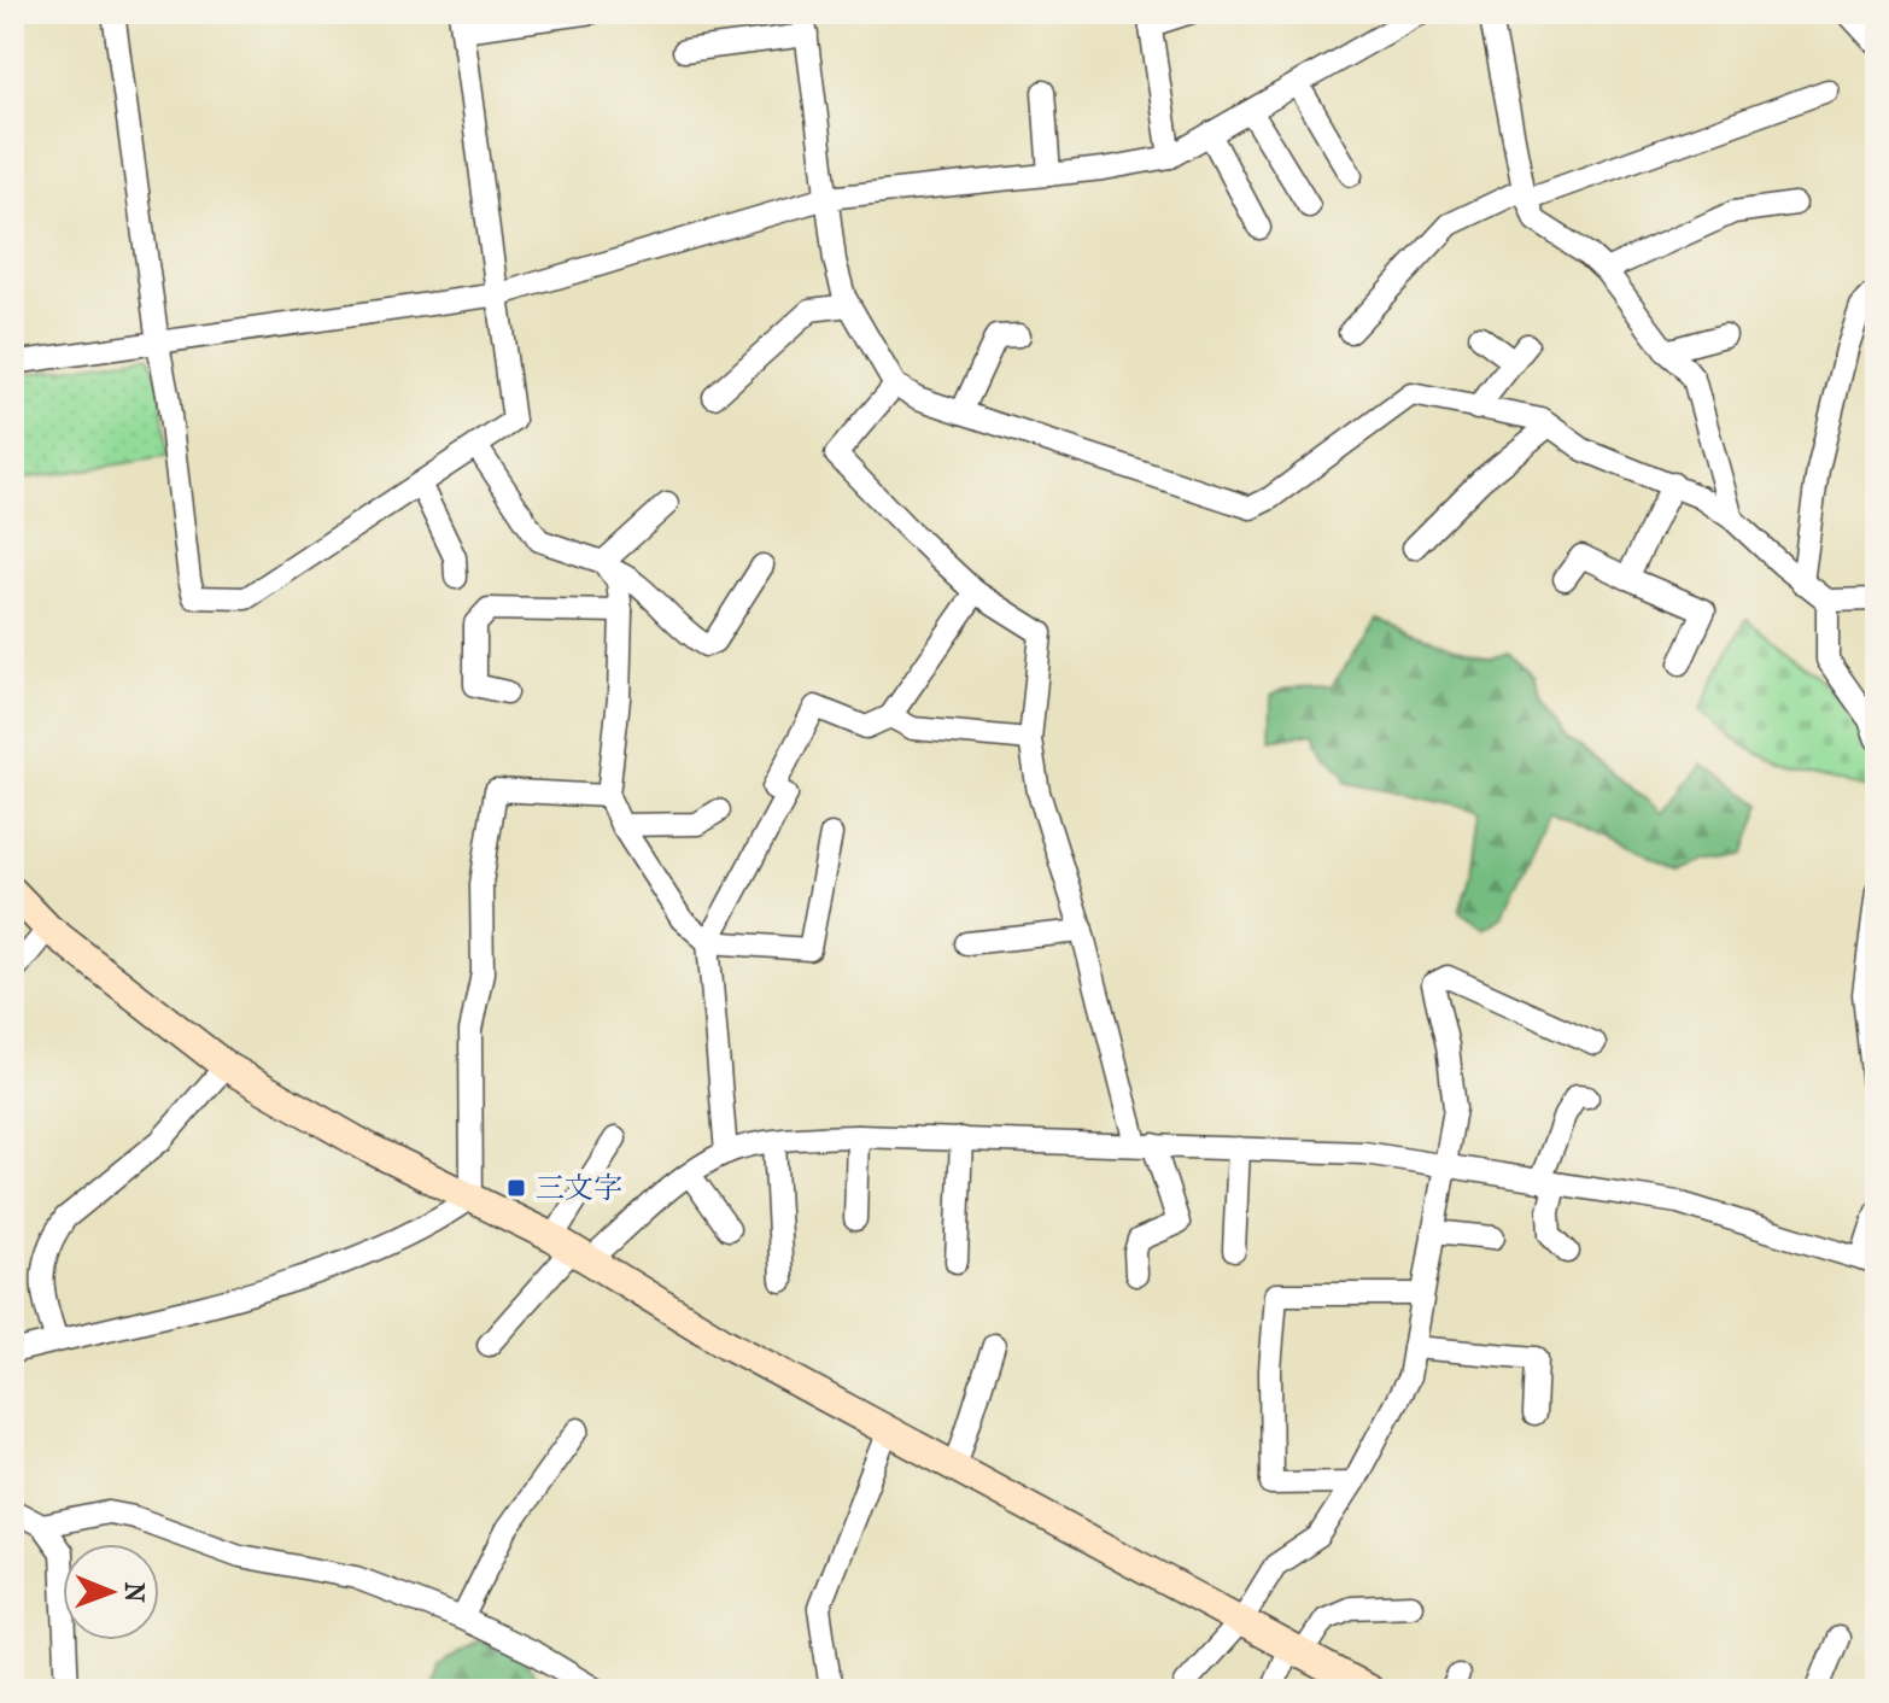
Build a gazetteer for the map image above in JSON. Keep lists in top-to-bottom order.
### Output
{
  "places": {
    "transit": ["三文字"]
  },
  "north": "right"
}
